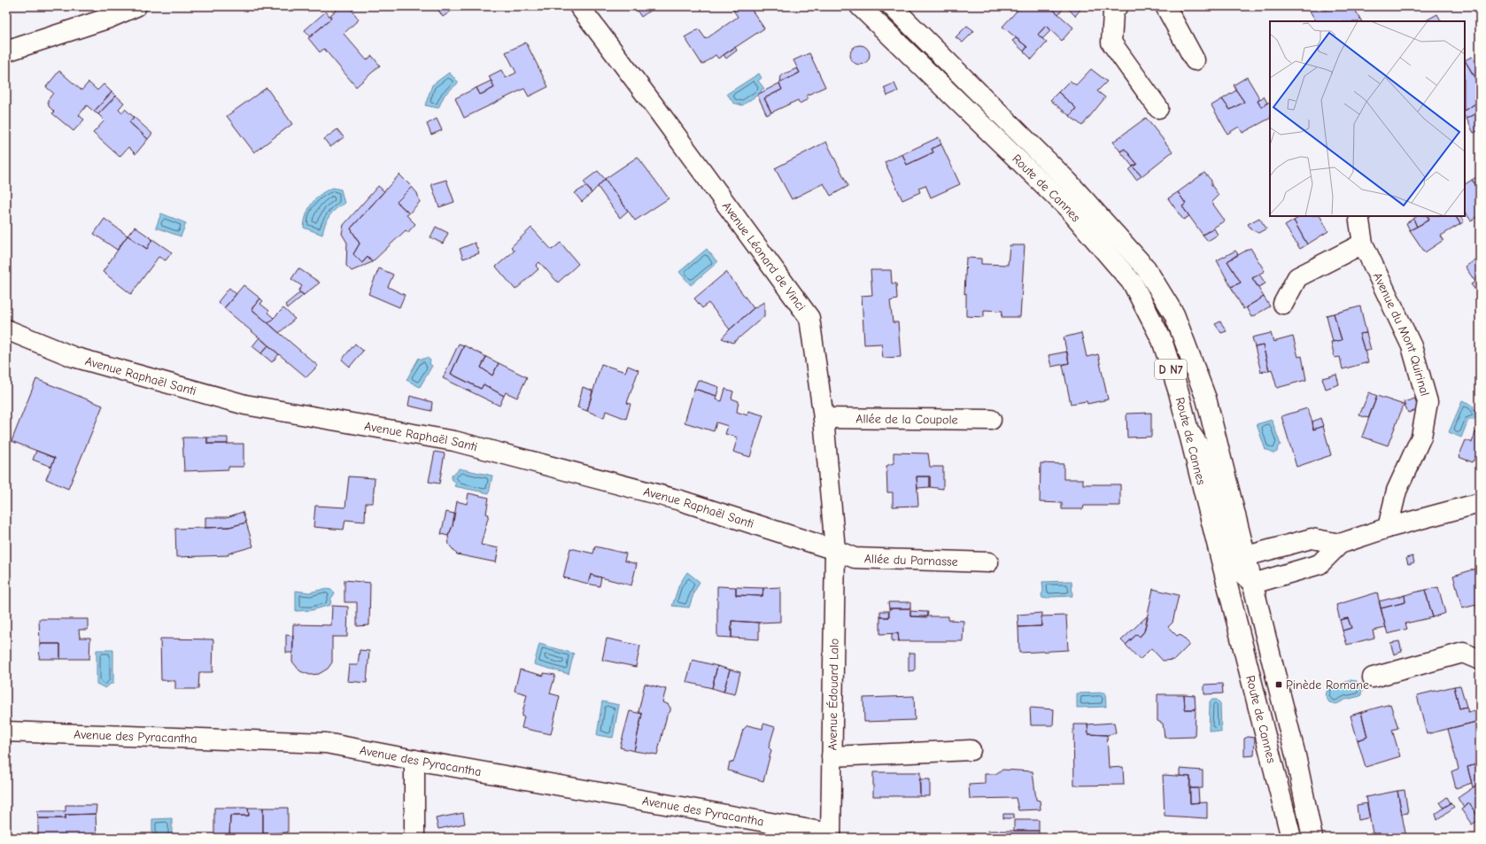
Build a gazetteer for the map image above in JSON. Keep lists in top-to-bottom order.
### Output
{
  "streets": {
    "street": [
      "Route de Cannes",
      "Avenue Léonard de Vinci",
      "Avenue du Mont Quirinal",
      "D N7",
      "Avenue Raphaël Santi",
      "Allée de la Coupole",
      "Allée du Parnasse",
      "Avenue Édouard Lalo",
      "Avenue des Pyracantha"
    ]
  },
  "crossings": [
    ["Avenue Léonard de Vinci", "Avenue Raphaël Santi"],
    ["Avenue Léonard de Vinci", "Allée de la Coupole"],
    ["Avenue Léonard de Vinci", "Allée du Parnasse"],
    ["Avenue Léonard de Vinci", "Avenue Édouard Lalo"],
    ["Avenue Raphaël Santi", "Allée du Parnasse"],
    ["Avenue Raphaël Santi", "Avenue Édouard Lalo"],
    ["Allée du Parnasse", "Avenue Édouard Lalo"],
    ["Avenue Édouard Lalo", "Avenue des Pyracantha"]
  ],
  "places": {
    "transit": ["Pinède Romane"]
  }
}
